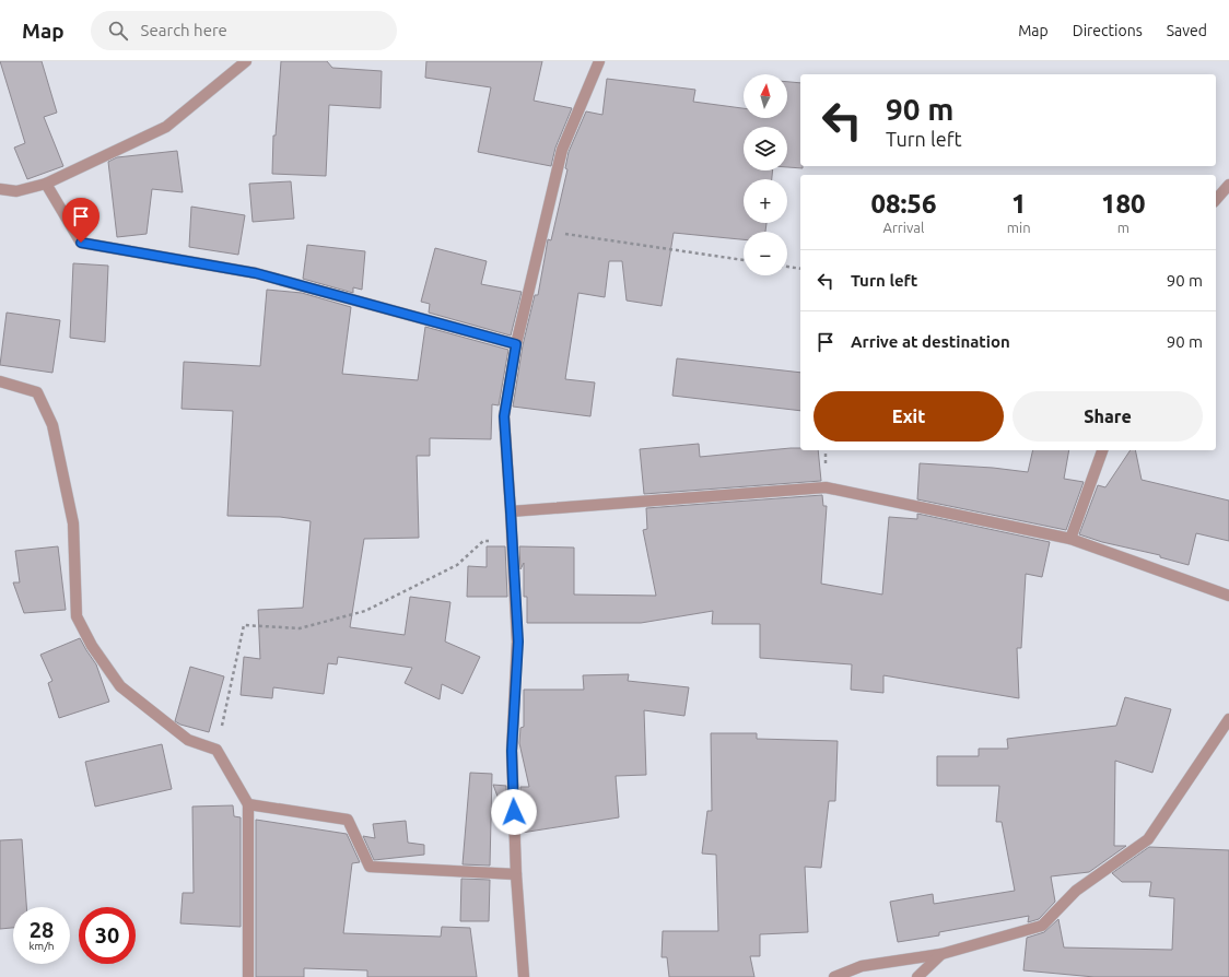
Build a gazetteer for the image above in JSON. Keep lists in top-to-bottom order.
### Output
{
  "north": "top",
  "page": {
    "header": "Map",
    "search": "Search here",
    "nav": ["Map", "Directions", "Saved"],
    "map_buttons": ["+", "−"],
    "turn": ["90 m", "Turn left"],
    "eta": [
      "08:56",
      "Arrival",
      "1",
      "min",
      "180",
      "m"
    ],
    "list": [
      {
        "name": "Turn left",
        "value": "90 m"
      },
      {
        "name": "Arrive at destination",
        "value": "90 m"
      }
    ],
    "buttons": ["Exit", "Share"],
    "speed": "28 km/h",
    "limit": "30"
  }
}
